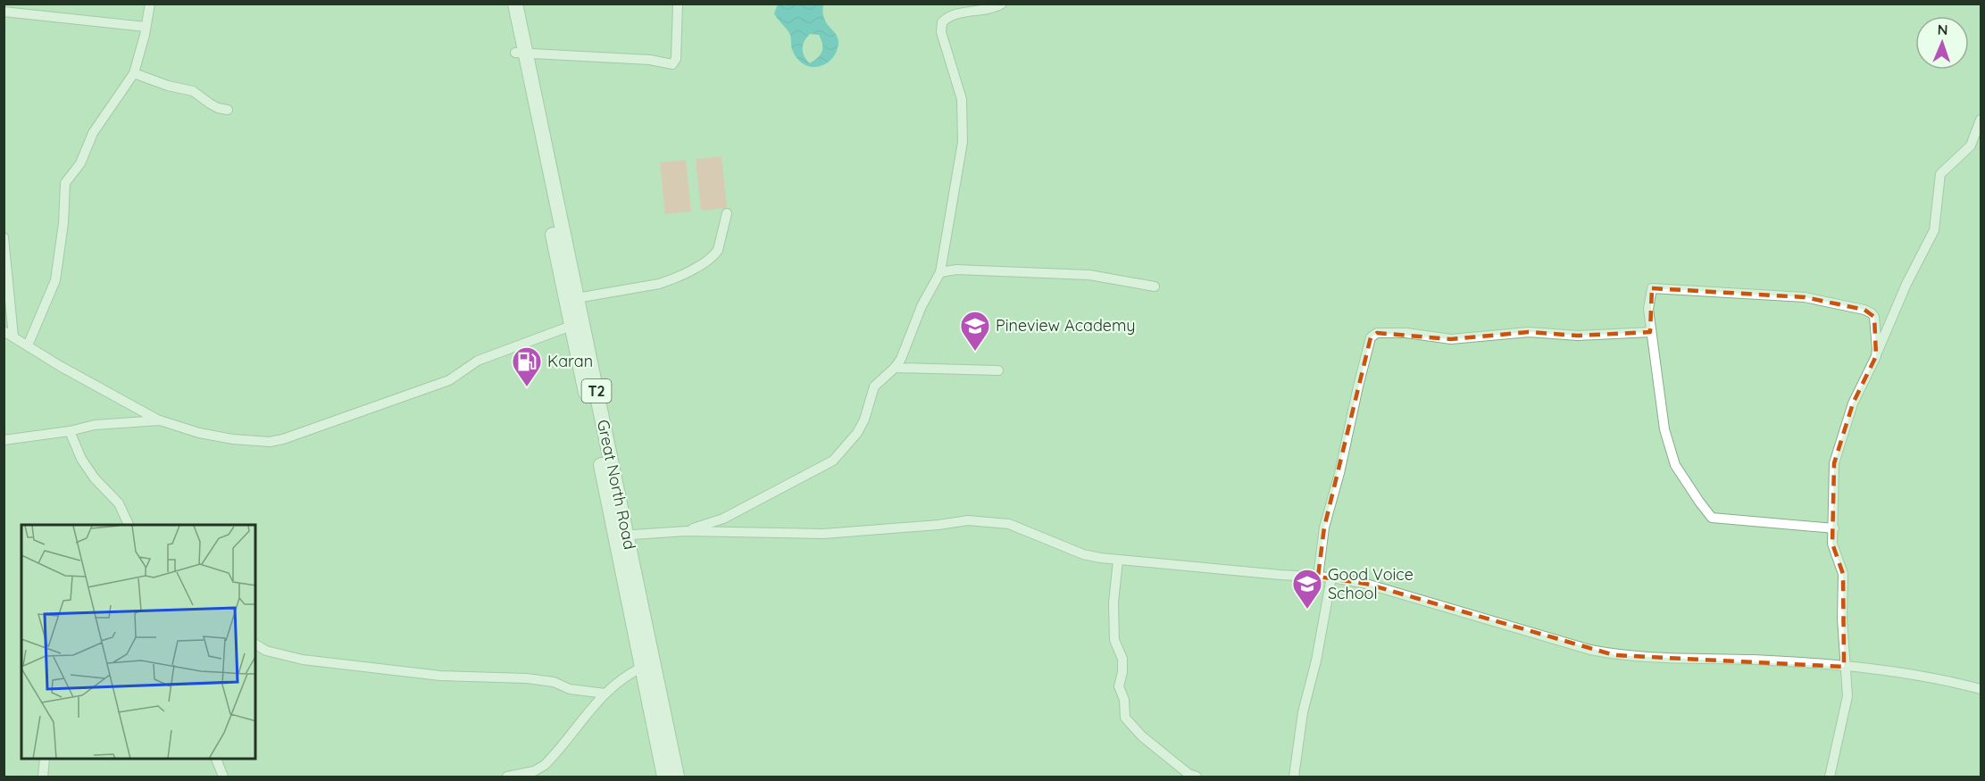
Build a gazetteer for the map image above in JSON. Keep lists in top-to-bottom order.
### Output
{
  "streets": {
    "highway": ["T2", "Great North Road"]
  },
  "places": {
    "school or university": ["Pineview Academy", "Good Voice School"],
    "fuel station": ["Karan"]
  },
  "north": "top"
}
